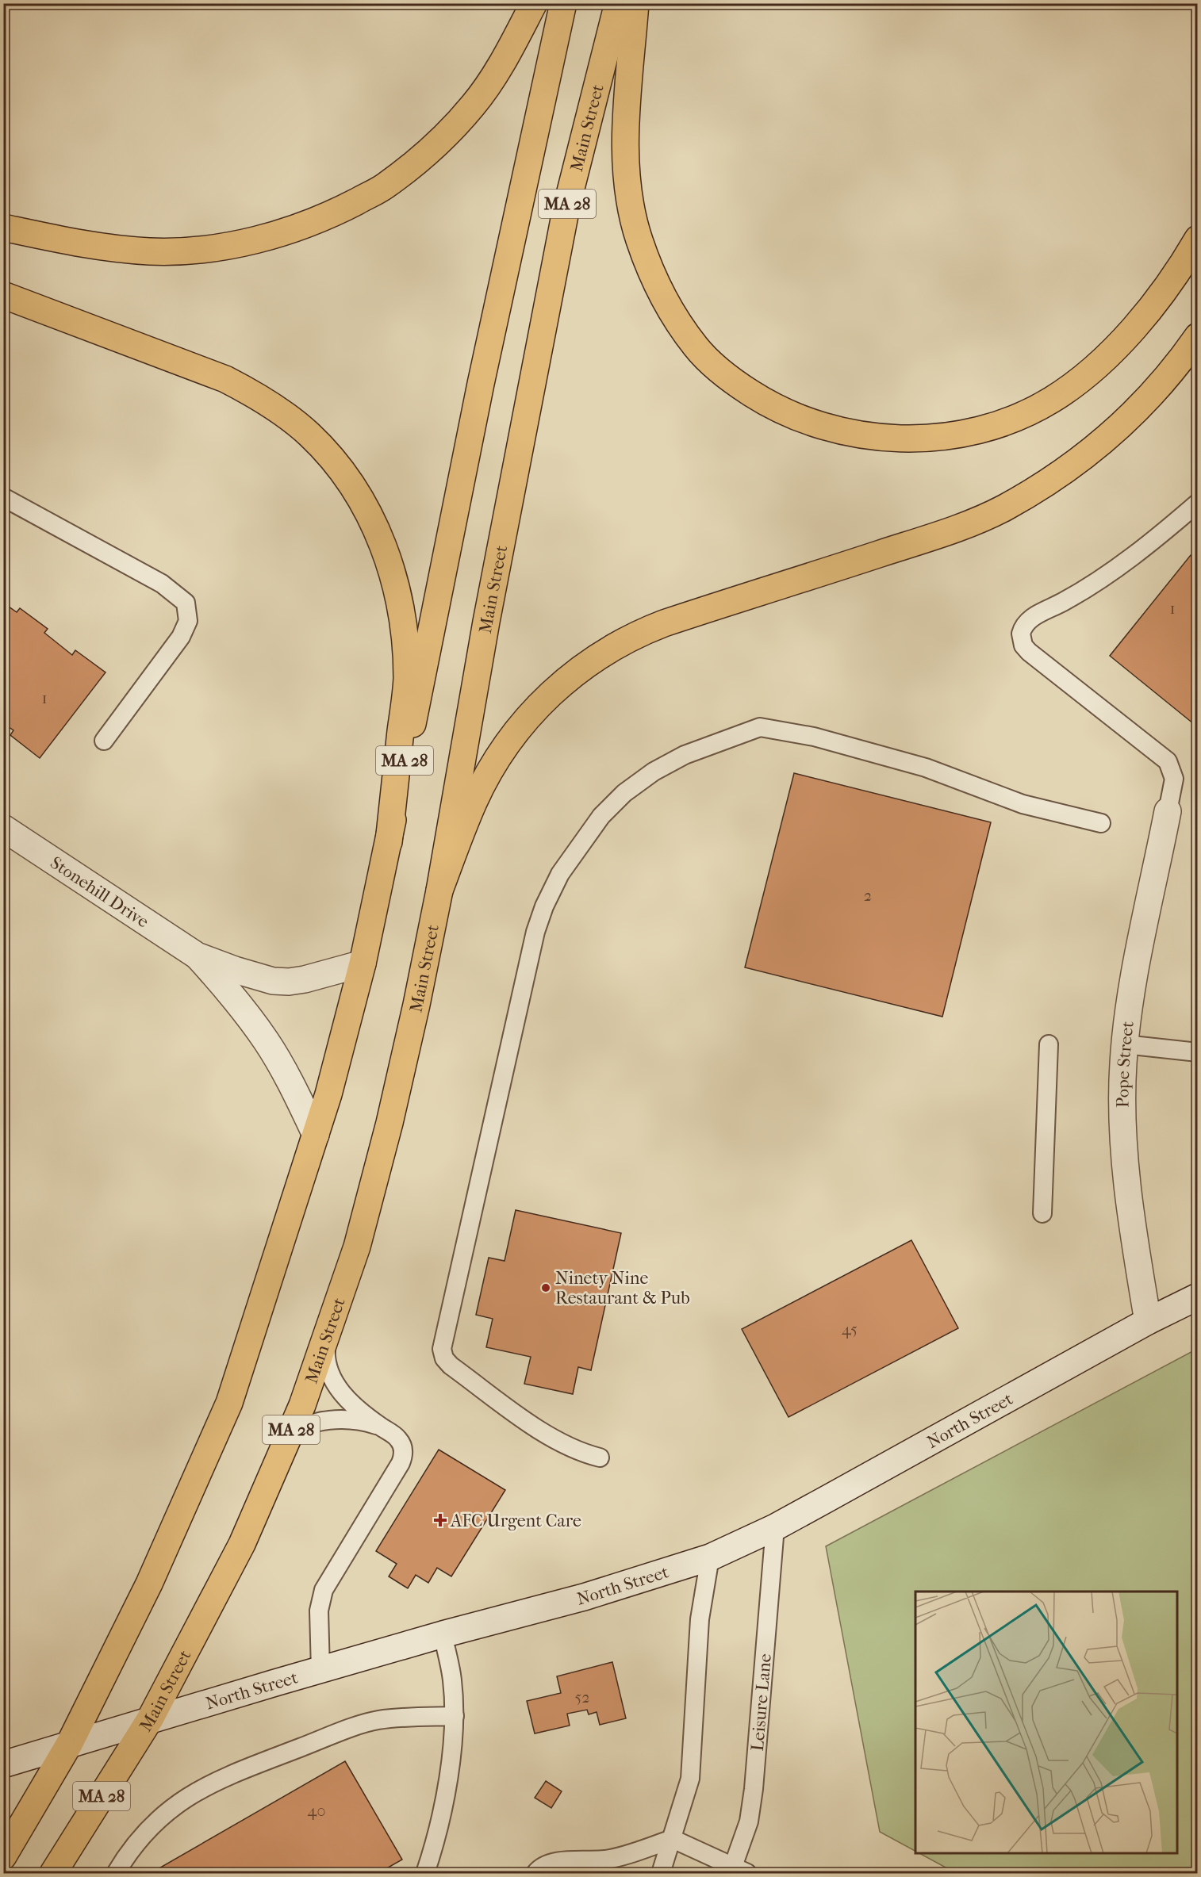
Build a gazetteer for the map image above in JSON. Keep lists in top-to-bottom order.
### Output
{
  "streets": {
    "main road": [
      "Main Street",
      "MA 28",
      "Stonehill Drive",
      "Pope Street",
      "North Street"
    ],
    "lane": ["Leisure Lane"]
  },
  "crossings": [
    ["Main Street", "North Street"],
    ["MA 28", "Stonehill Drive"],
    ["MA 28", "North Street"],
    ["Pope Street", "North Street"],
    ["North Street", "Leisure Lane"]
  ],
  "places": {
    "other": ["Ninety Nine Restaurant & Pub"],
    "health": ["AFC Urgent Care"]
  },
  "house_numbers": [
    "1",
    "1",
    "2",
    "45",
    "52",
    "40"
  ]
}
